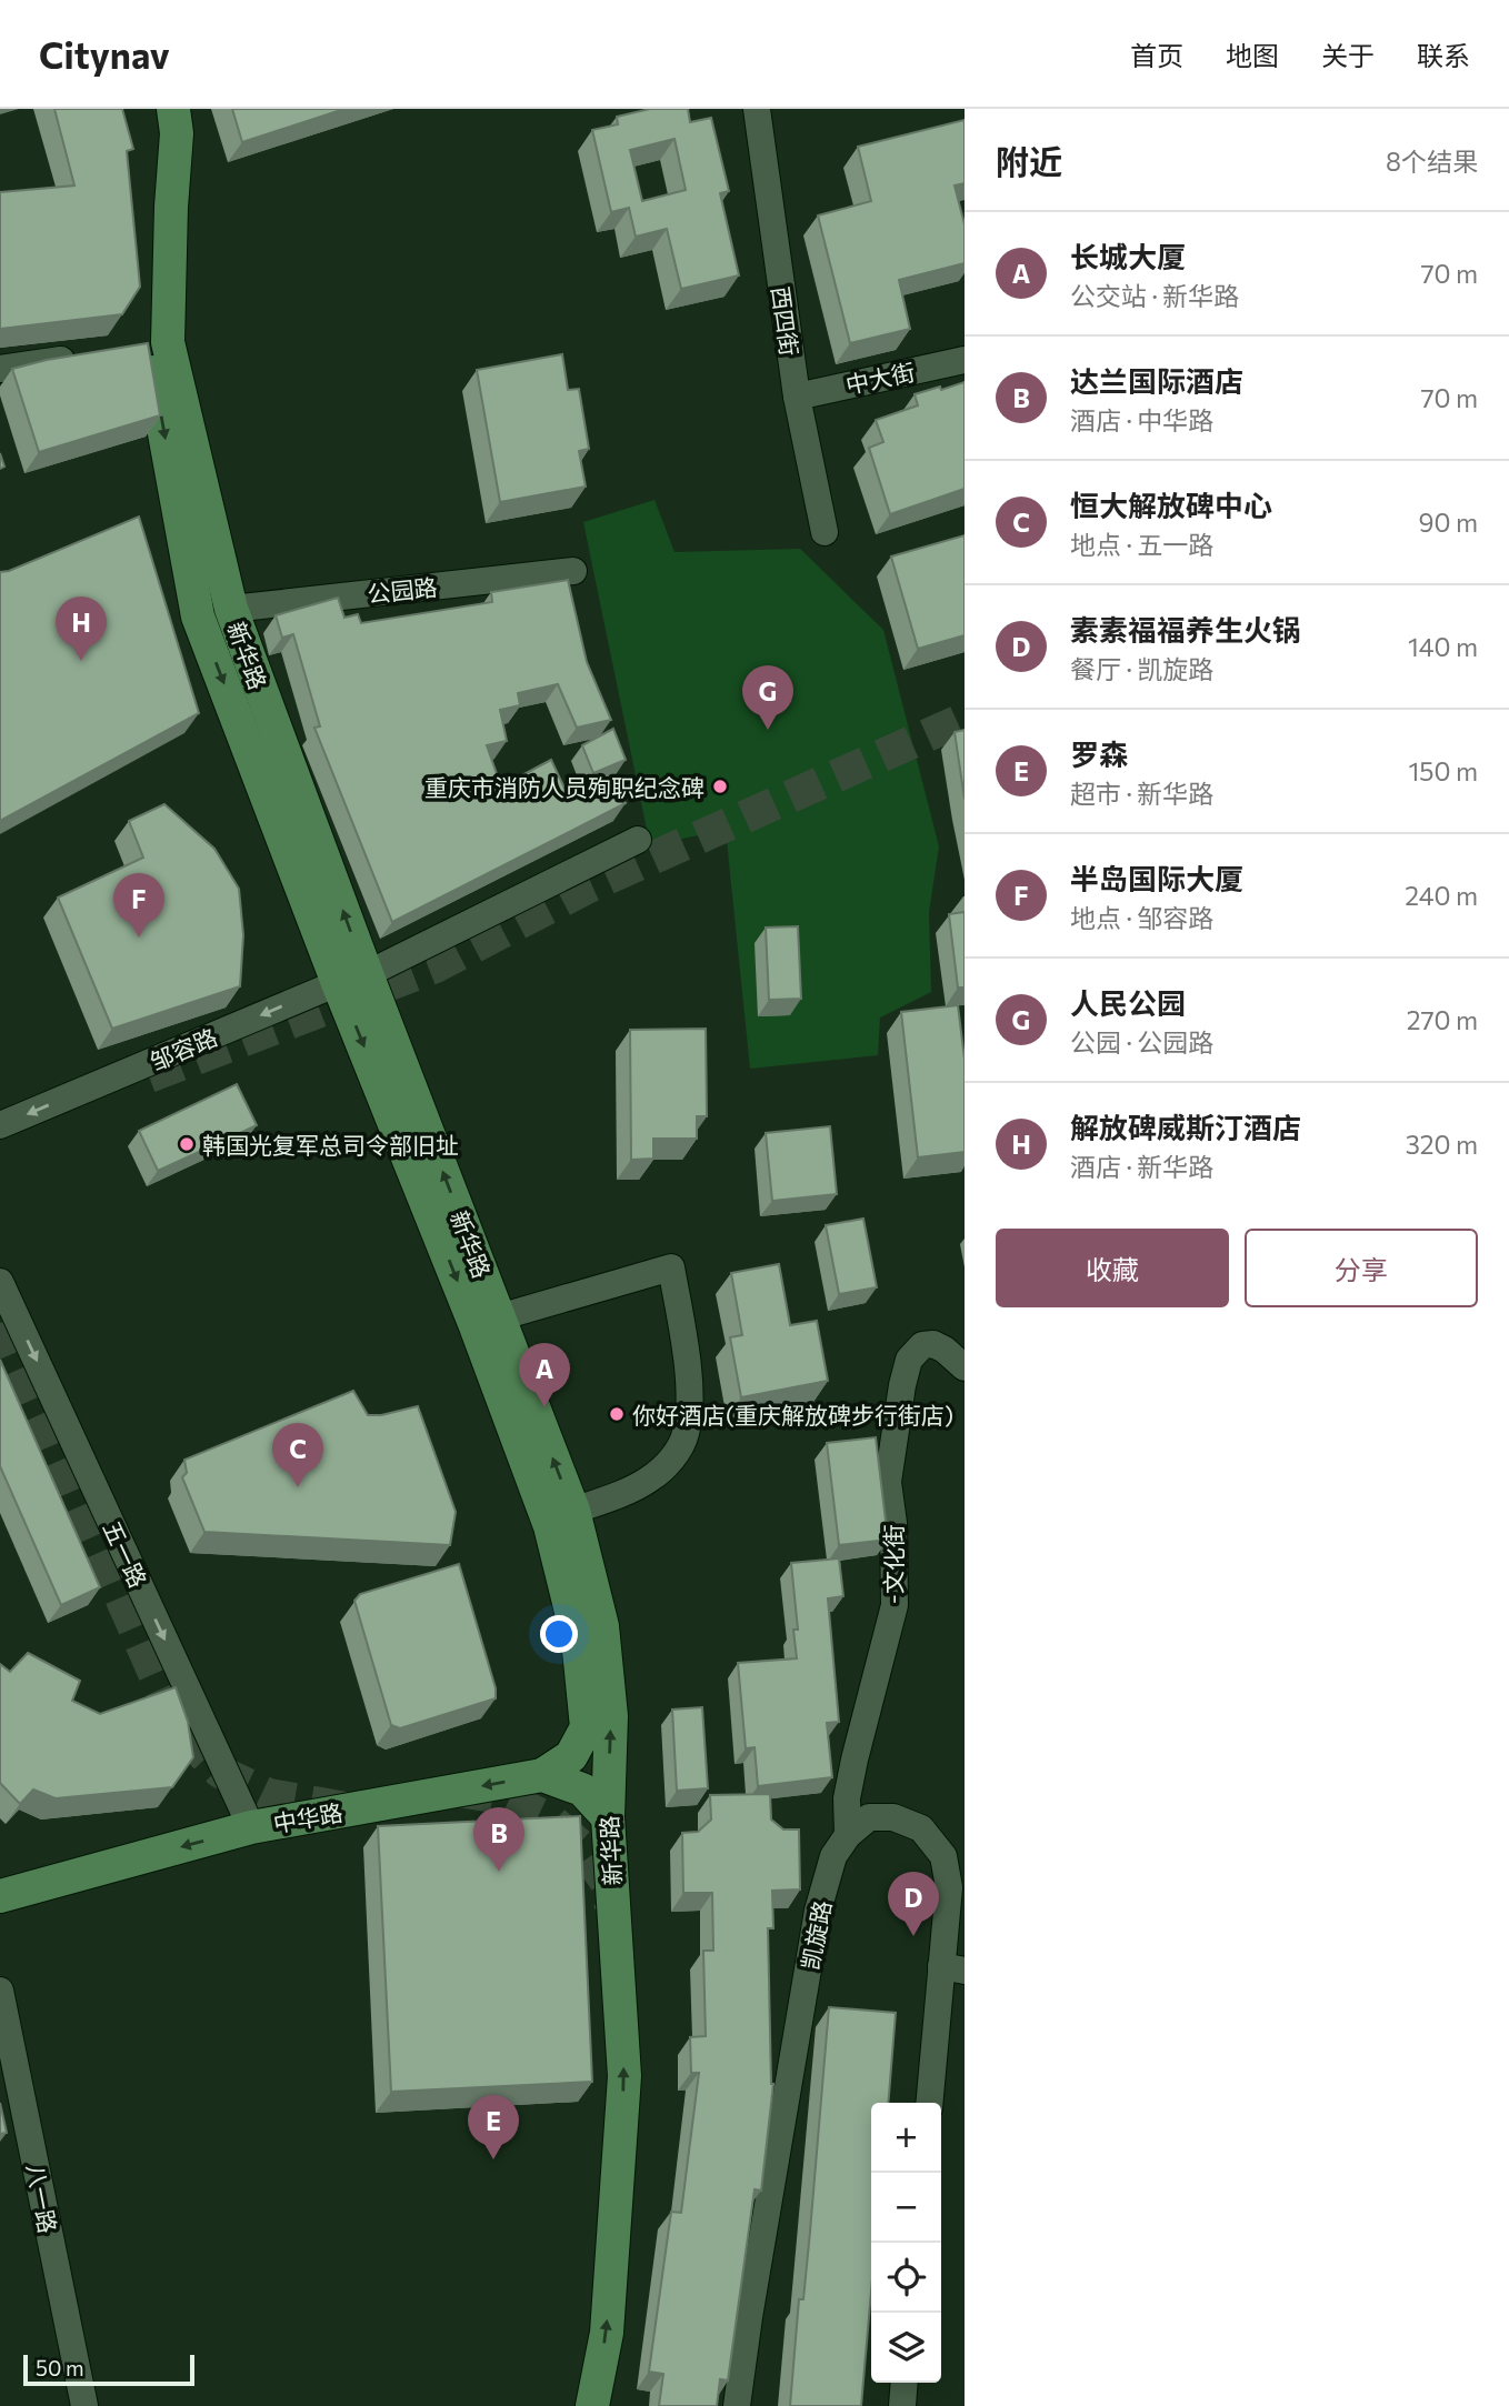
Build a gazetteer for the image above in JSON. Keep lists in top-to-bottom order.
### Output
{
  "streets": {
    "main road": ["新华路", "中华路"],
    "street": [
      "西四街",
      "中大街",
      "公园路",
      "邹容路",
      "五一路",
      "-文化街",
      "凯旋路",
      "八一路"
    ]
  },
  "crossings": [
    ["西四街", "中大街"],
    ["公园路", "新华路"],
    ["新华路", "邹容路"],
    ["新华路", "中华路"],
    ["五一路", "中华路"],
    ["-文化街", "凯旋路"]
  ],
  "one_way": ["邹容路", "五一路", "中华路"],
  "places": ["重庆市消防人员殉职纪念碑", "韩国光复军总司令部旧址", "你好酒店(重庆解放碑步行街店)"],
  "scale_bar": "50 m",
  "page": {
    "header": "Citynav",
    "nav": [
      "首页",
      "地图",
      "关于",
      "联系"
    ],
    "heading": ["附近", "8个结果"],
    "list": [
      {
        "mark": "A",
        "name": "长城大厦",
        "note": "公交站 · 新华路",
        "value": "70 m"
      },
      {
        "mark": "B",
        "name": "达兰国际酒店",
        "note": "酒店 · 中华路",
        "value": "70 m"
      },
      {
        "mark": "C",
        "name": "恒大解放碑中心",
        "note": "地点 · 五一路",
        "value": "90 m"
      },
      {
        "mark": "D",
        "name": "素素福福养生火锅",
        "note": "餐厅 · 凯旋路",
        "value": "140 m"
      },
      {
        "mark": "E",
        "name": "罗森",
        "note": "超市 · 新华路",
        "value": "150 m"
      },
      {
        "mark": "F",
        "name": "半岛国际大厦",
        "note": "地点 · 邹容路",
        "value": "240 m"
      },
      {
        "mark": "G",
        "name": "人民公园",
        "note": "公园 · 公园路",
        "value": "270 m"
      },
      {
        "mark": "H",
        "name": "解放碑威斯汀酒店",
        "note": "酒店 · 新华路",
        "value": "320 m"
      }
    ],
    "pins": [
      "H",
      "G",
      "F",
      "A",
      "C",
      "B",
      "D",
      "E"
    ],
    "buttons": ["收藏", "分享"],
    "map_buttons": ["+", "−"],
    "scale": "50 m"
  }
}
